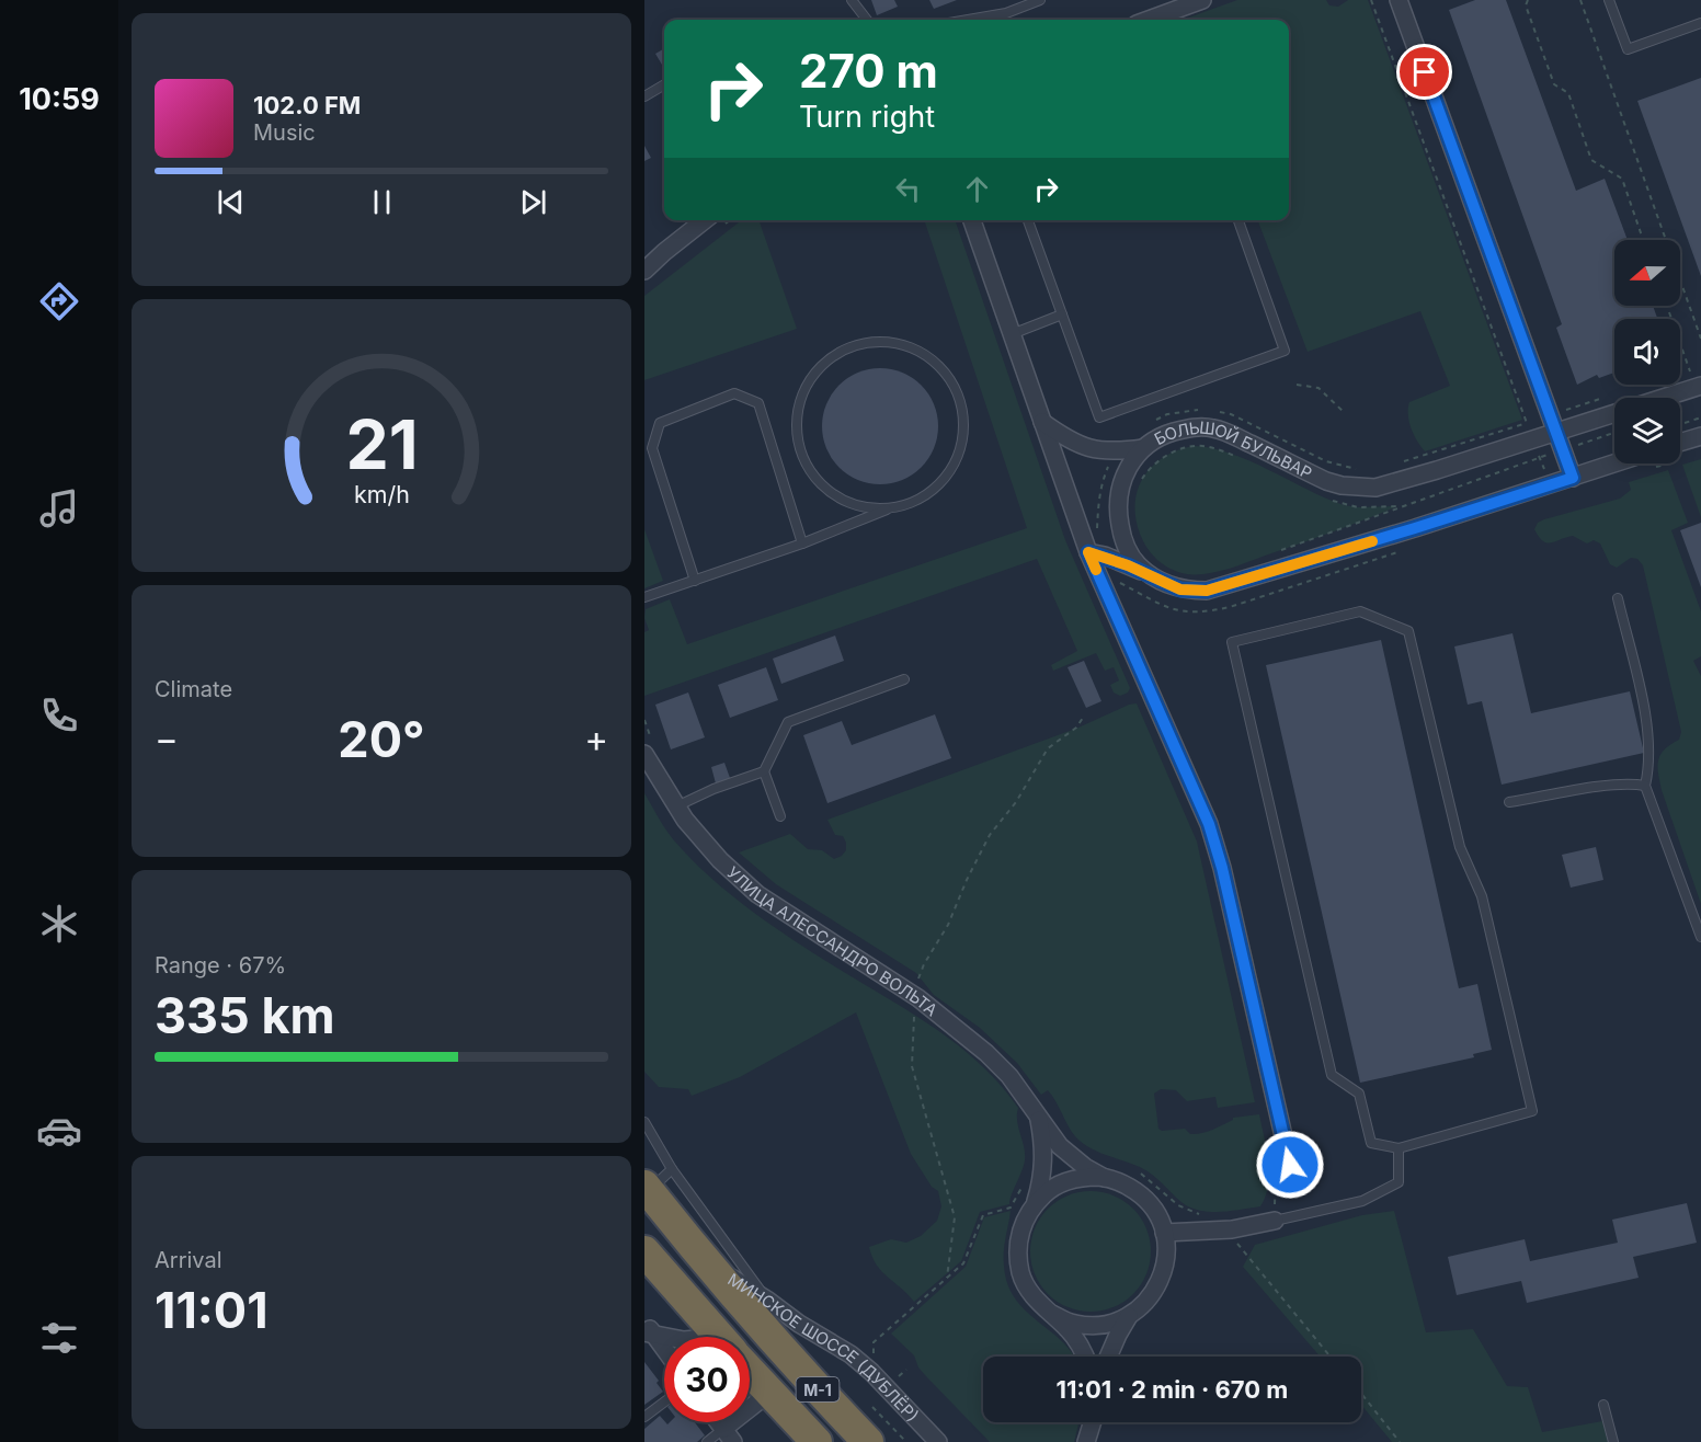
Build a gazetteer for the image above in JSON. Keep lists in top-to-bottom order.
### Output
{
  "streets": {
    "highway": ["М-1"],
    "street": ["БОЛЬШОЙ БУЛЬВАР", "УЛИЦА АЛЕССАНДРО ВОЛЬТА", "МИНСКОЕ ШОССЕ (ДУБЛЁР)"]
  },
  "crossings": [
    ["МИНСКОЕ ШОССЕ (ДУБЛЁР)", "М-1"]
  ],
  "north": "left",
  "page": {
    "tabs": "10:59",
    "turn": ["270 m", "Turn right"],
    "song": ["102.0 FM", "Music"],
    "tile": [
      "Climate",
      ["Range · 67%", "335 km"],
      ["Arrival", "11:01"]
    ],
    "heat": ["−", "20°", "+"],
    "limit": "30",
    "trip": "11:01 · 2 min · 670 m",
    "gauge": ["21", "km/h"]
  }
}
